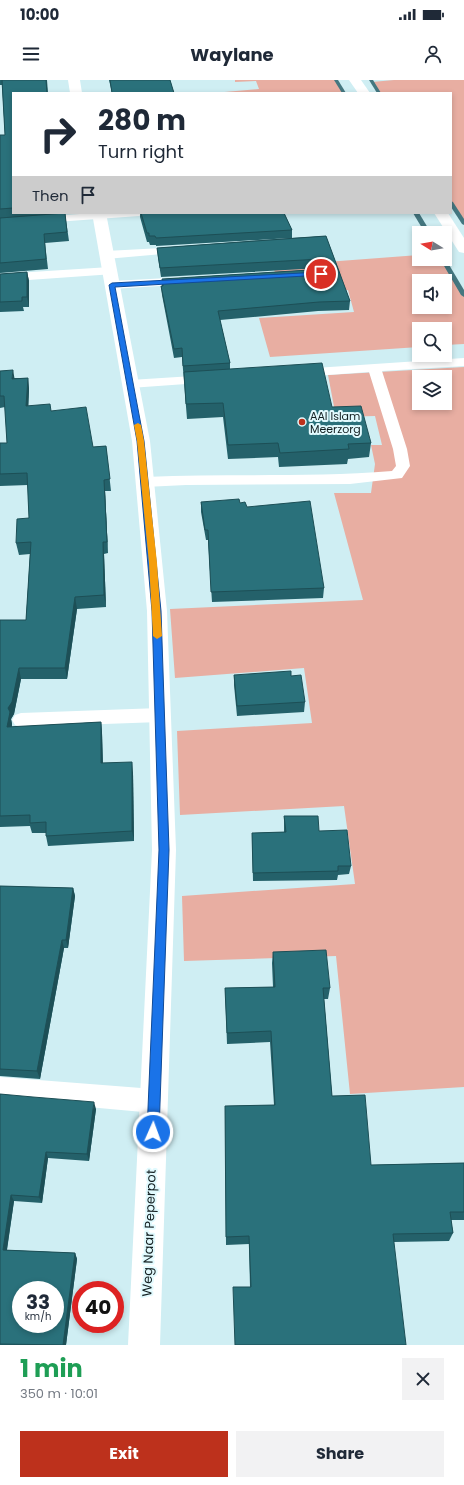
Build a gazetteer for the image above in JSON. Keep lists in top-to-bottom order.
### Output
{
  "streets": {
    "street": ["Weg Naar Peperpot"]
  },
  "places": ["AAI Islam Meerzorg"],
  "north": "left",
  "page": {
    "status": "10:00",
    "header": "Waylane",
    "turn": ["280 m", "Turn right"],
    "then": "Then",
    "speed": "33 km/h",
    "limit": "40",
    "heading": ["1 min", "350 m · 10:01"],
    "buttons": ["Exit", "Share"]
  }
}
